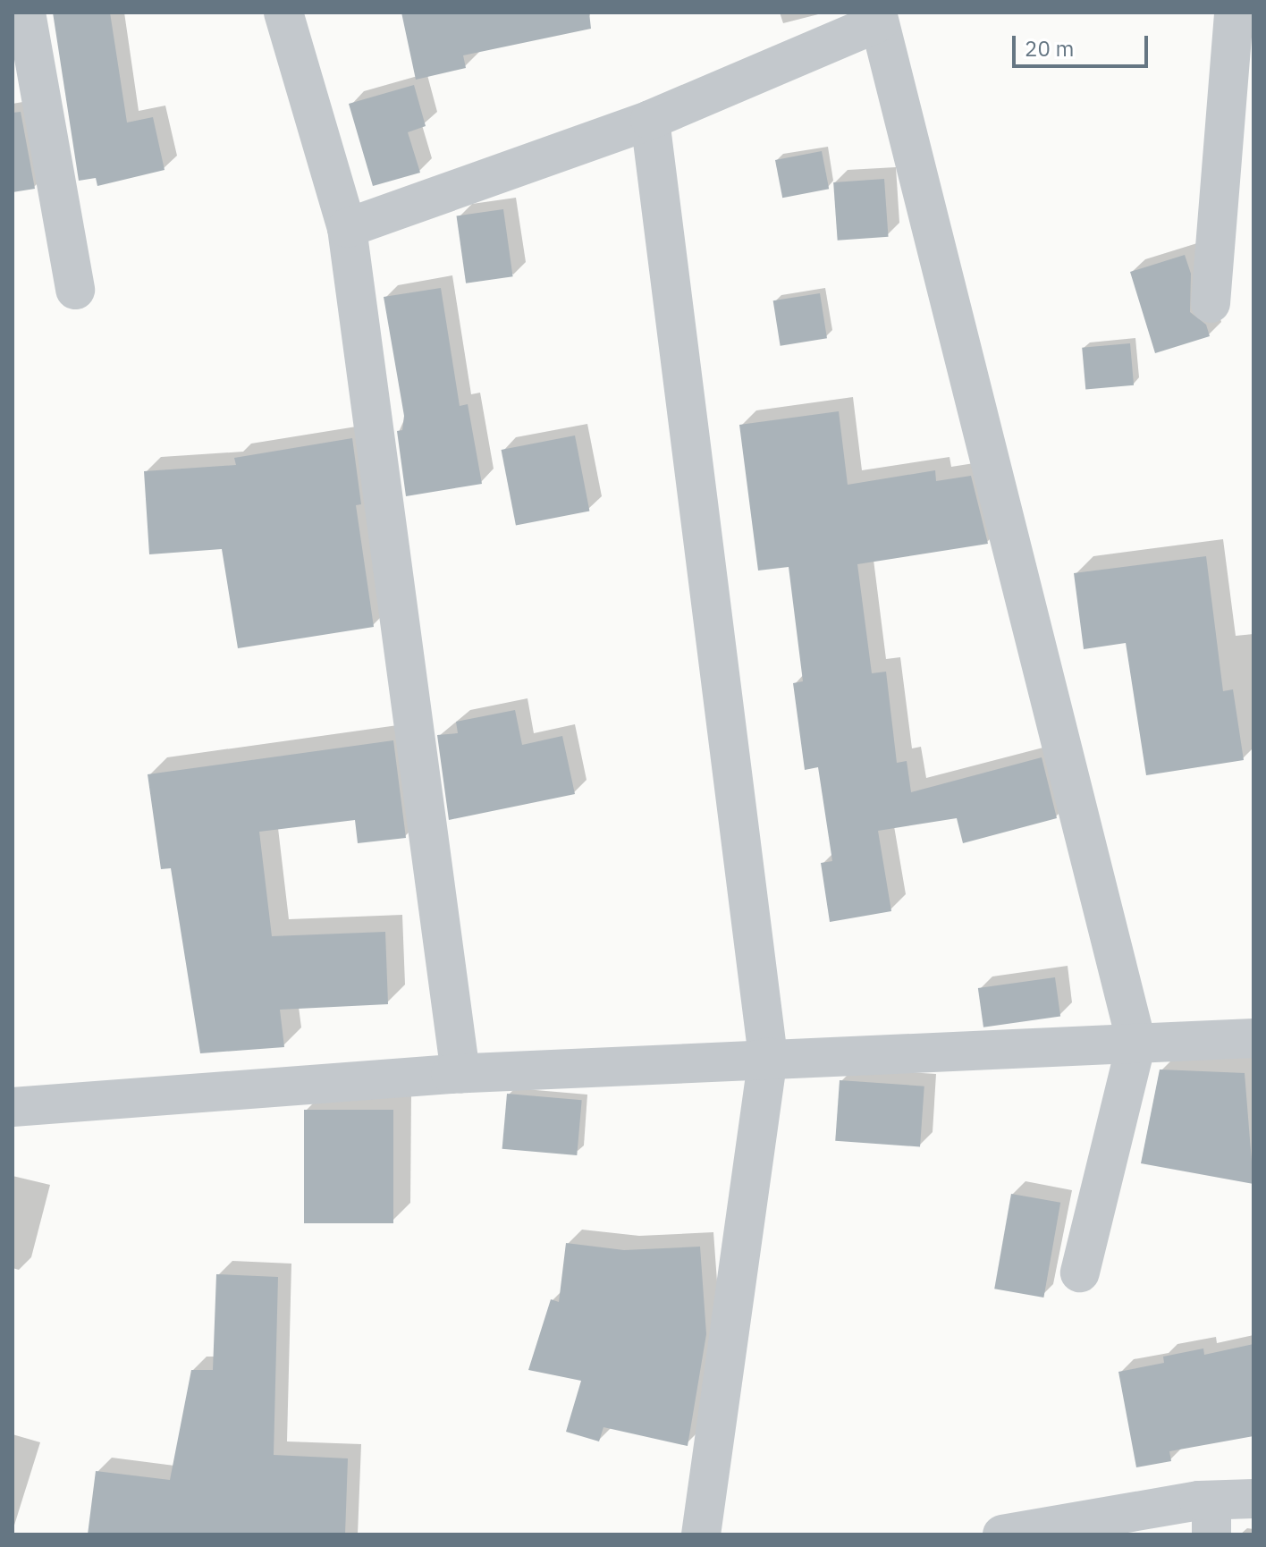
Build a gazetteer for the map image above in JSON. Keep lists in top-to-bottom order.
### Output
{
  "scale_bar": "20 m"
}
